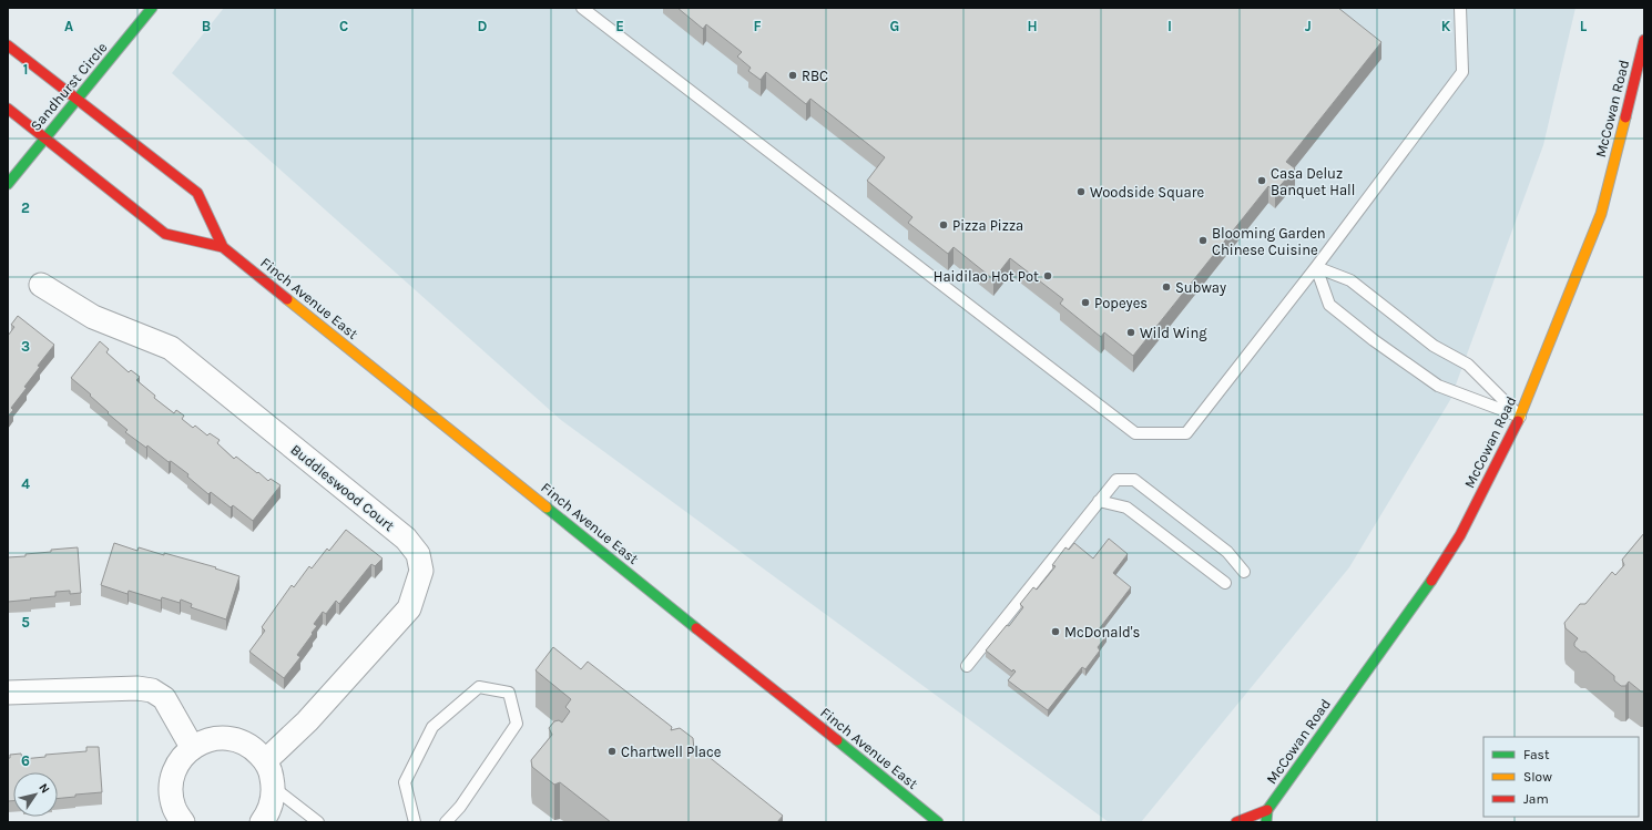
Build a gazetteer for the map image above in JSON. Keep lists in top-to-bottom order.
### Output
{
  "streets": {
    "main road": ["Sandhurst Circle", "McCowan Road", "Finch Avenue East"],
    "street": ["Buddleswood Court"]
  },
  "crossings": [
    ["Sandhurst Circle", "Finch Avenue East"]
  ],
  "places": [
    "RBC",
    "Casa Deluz Banquet Hall",
    "Woodside Square",
    "Pizza Pizza",
    "Blooming Garden Chinese Cuisine",
    "Haidilao Hot Pot",
    "Subway",
    "Popeyes",
    "Wild Wing",
    "McDonald's",
    "Chartwell Place"
  ],
  "legend": ["Fast", "Slow", "Jam"],
  "north": "top right",
  "grid": {
    "columns": [
      "A",
      "B",
      "C",
      "D",
      "E",
      "F",
      "G",
      "H",
      "I",
      "J",
      "K",
      "L"
    ],
    "rows": [
      "1",
      "2",
      "3",
      "4",
      "5",
      "6"
    ]
  }
}
